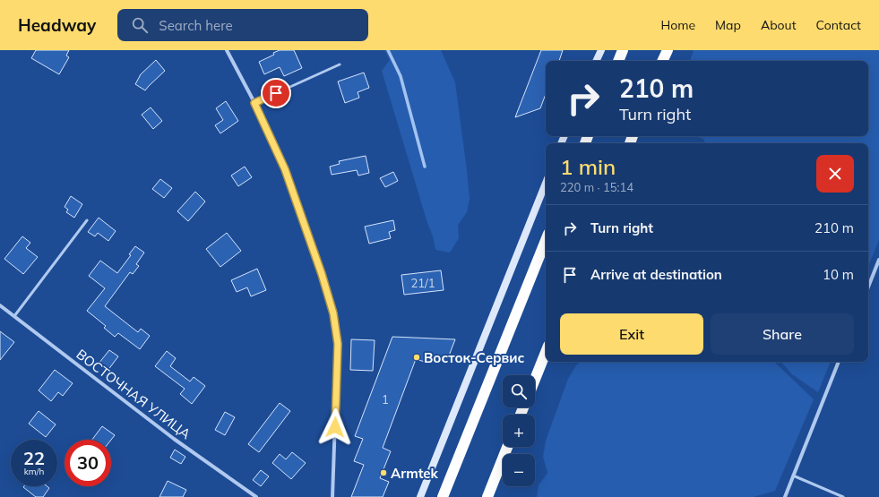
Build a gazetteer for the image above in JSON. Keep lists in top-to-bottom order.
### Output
{
  "streets": {
    "street": ["ВОСТОЧНАЯ УЛИЦА"]
  },
  "places": ["Восток-Сервис", "Armtek"],
  "house_numbers": ["21/1", "1"],
  "page": {
    "header": "Headway",
    "search": "Search here",
    "nav": [
      "Home",
      "Map",
      "About",
      "Contact"
    ],
    "turn": ["210 m", "Turn right"],
    "heading": ["1 min", "220 m · 15:14"],
    "list": [
      {
        "name": "Turn right",
        "value": "210 m"
      },
      {
        "name": "Arrive at destination",
        "value": "10 m"
      }
    ],
    "buttons": ["Exit", "Share"],
    "map_buttons": ["+", "−"],
    "speed": "22 km/h",
    "limit": "30"
  }
}
